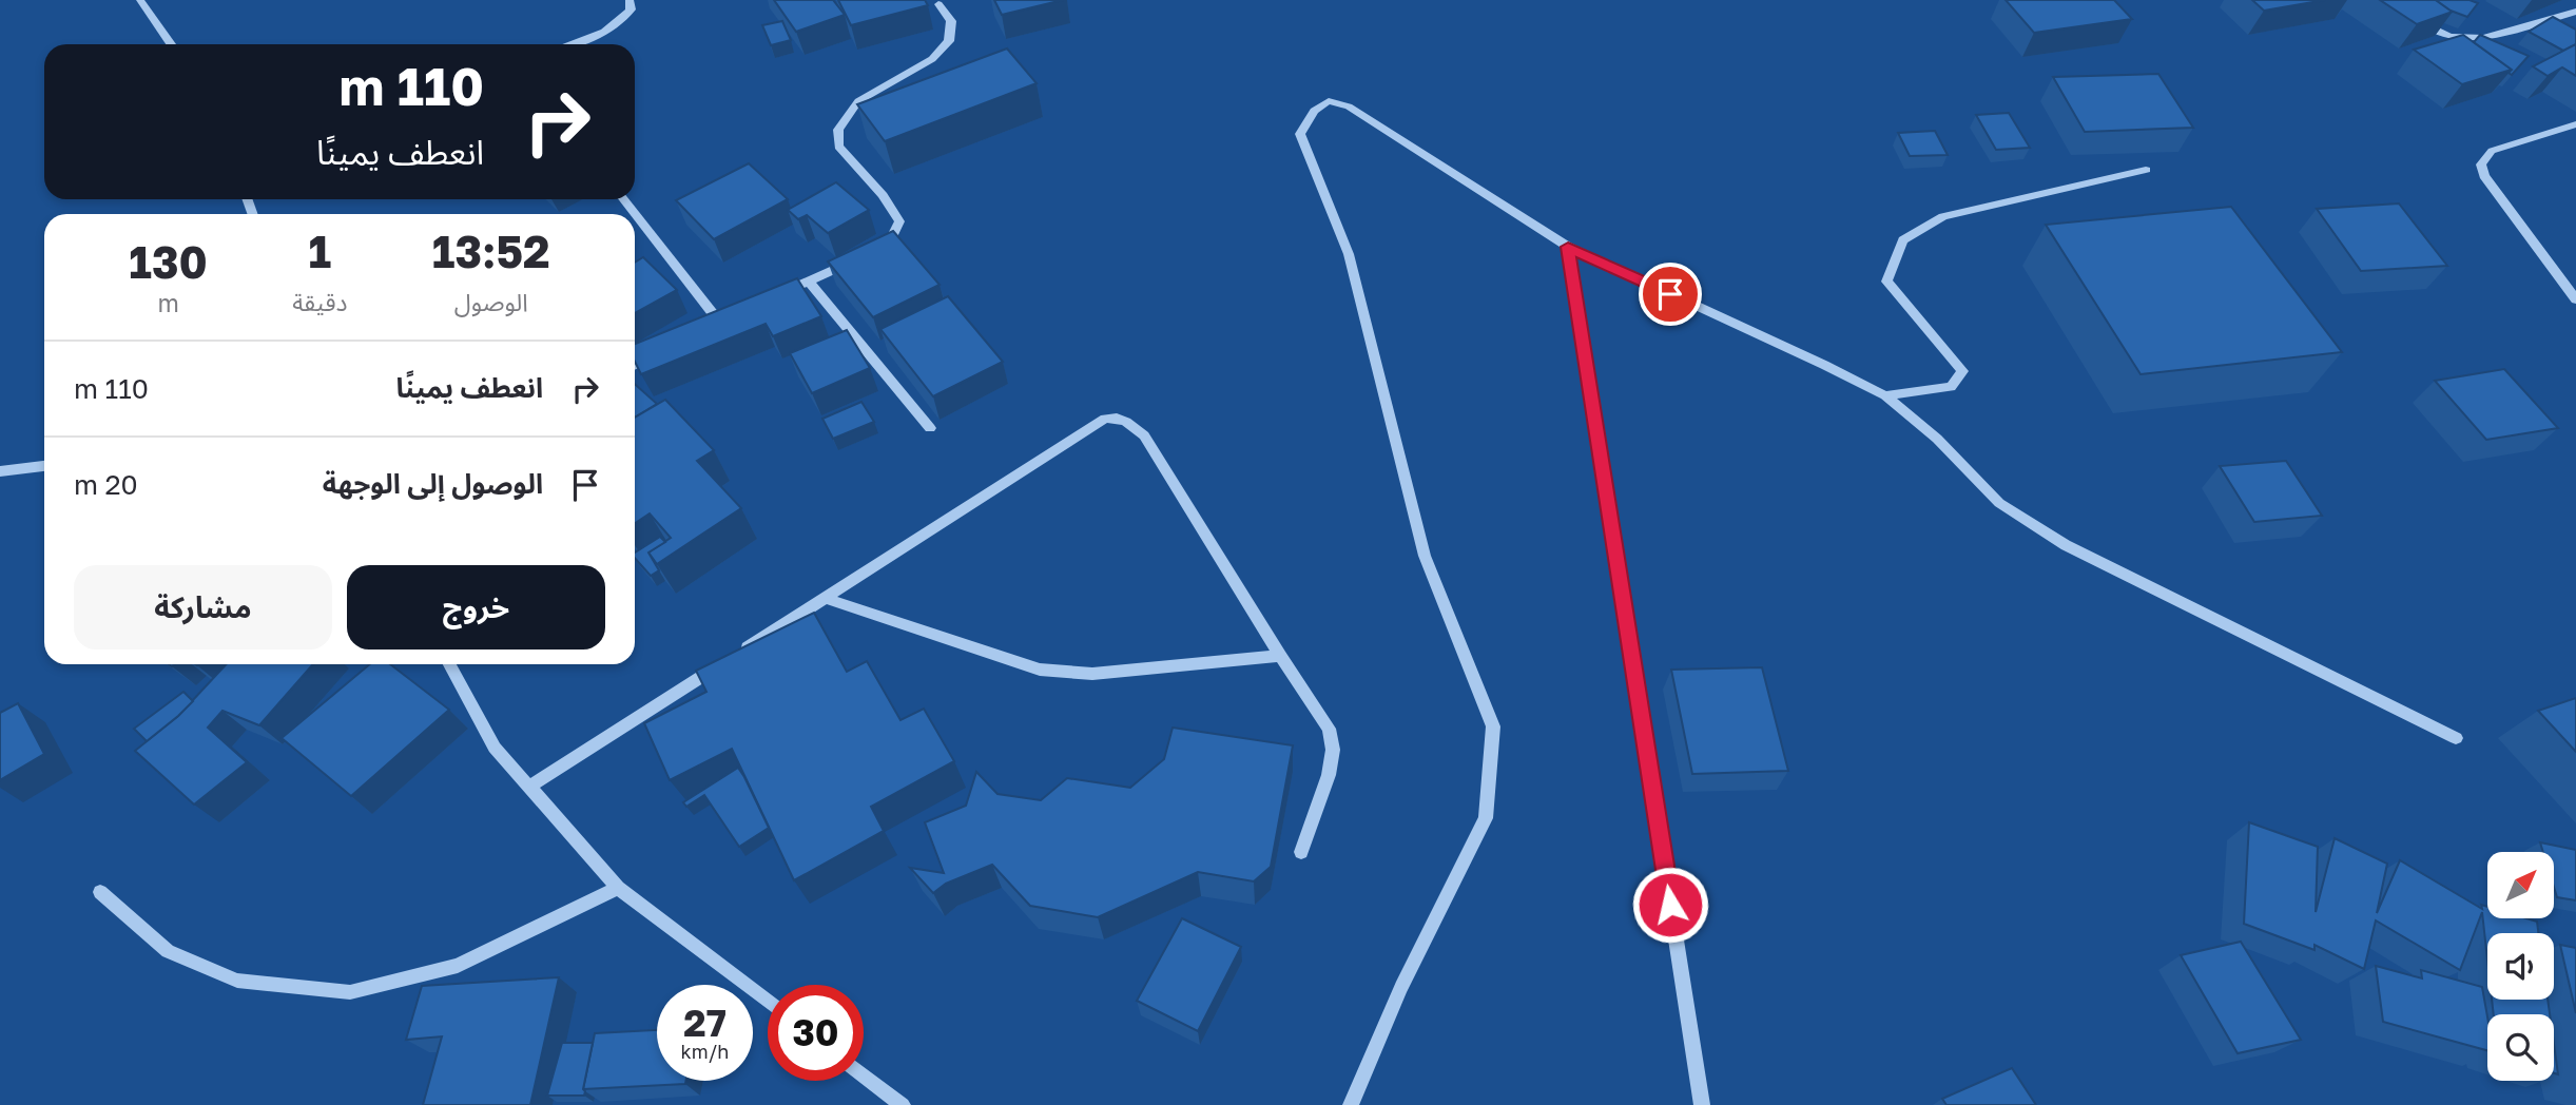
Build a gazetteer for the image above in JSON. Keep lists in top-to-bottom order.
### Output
{
  "north": "top right",
  "page": {
    "turn": ["110 m", "انعطف يمينًا"],
    "eta": [
      "13:52",
      "الوصول",
      "1",
      "دقيقة",
      "130",
      "m"
    ],
    "list": [
      {
        "name": "انعطف يمينًا",
        "value": "110 m"
      },
      {
        "name": "الوصول إلى الوجهة",
        "value": "20 m"
      }
    ],
    "buttons": ["خروج", "مشاركة"],
    "speed": "27 km/h",
    "limit": "30"
  }
}
